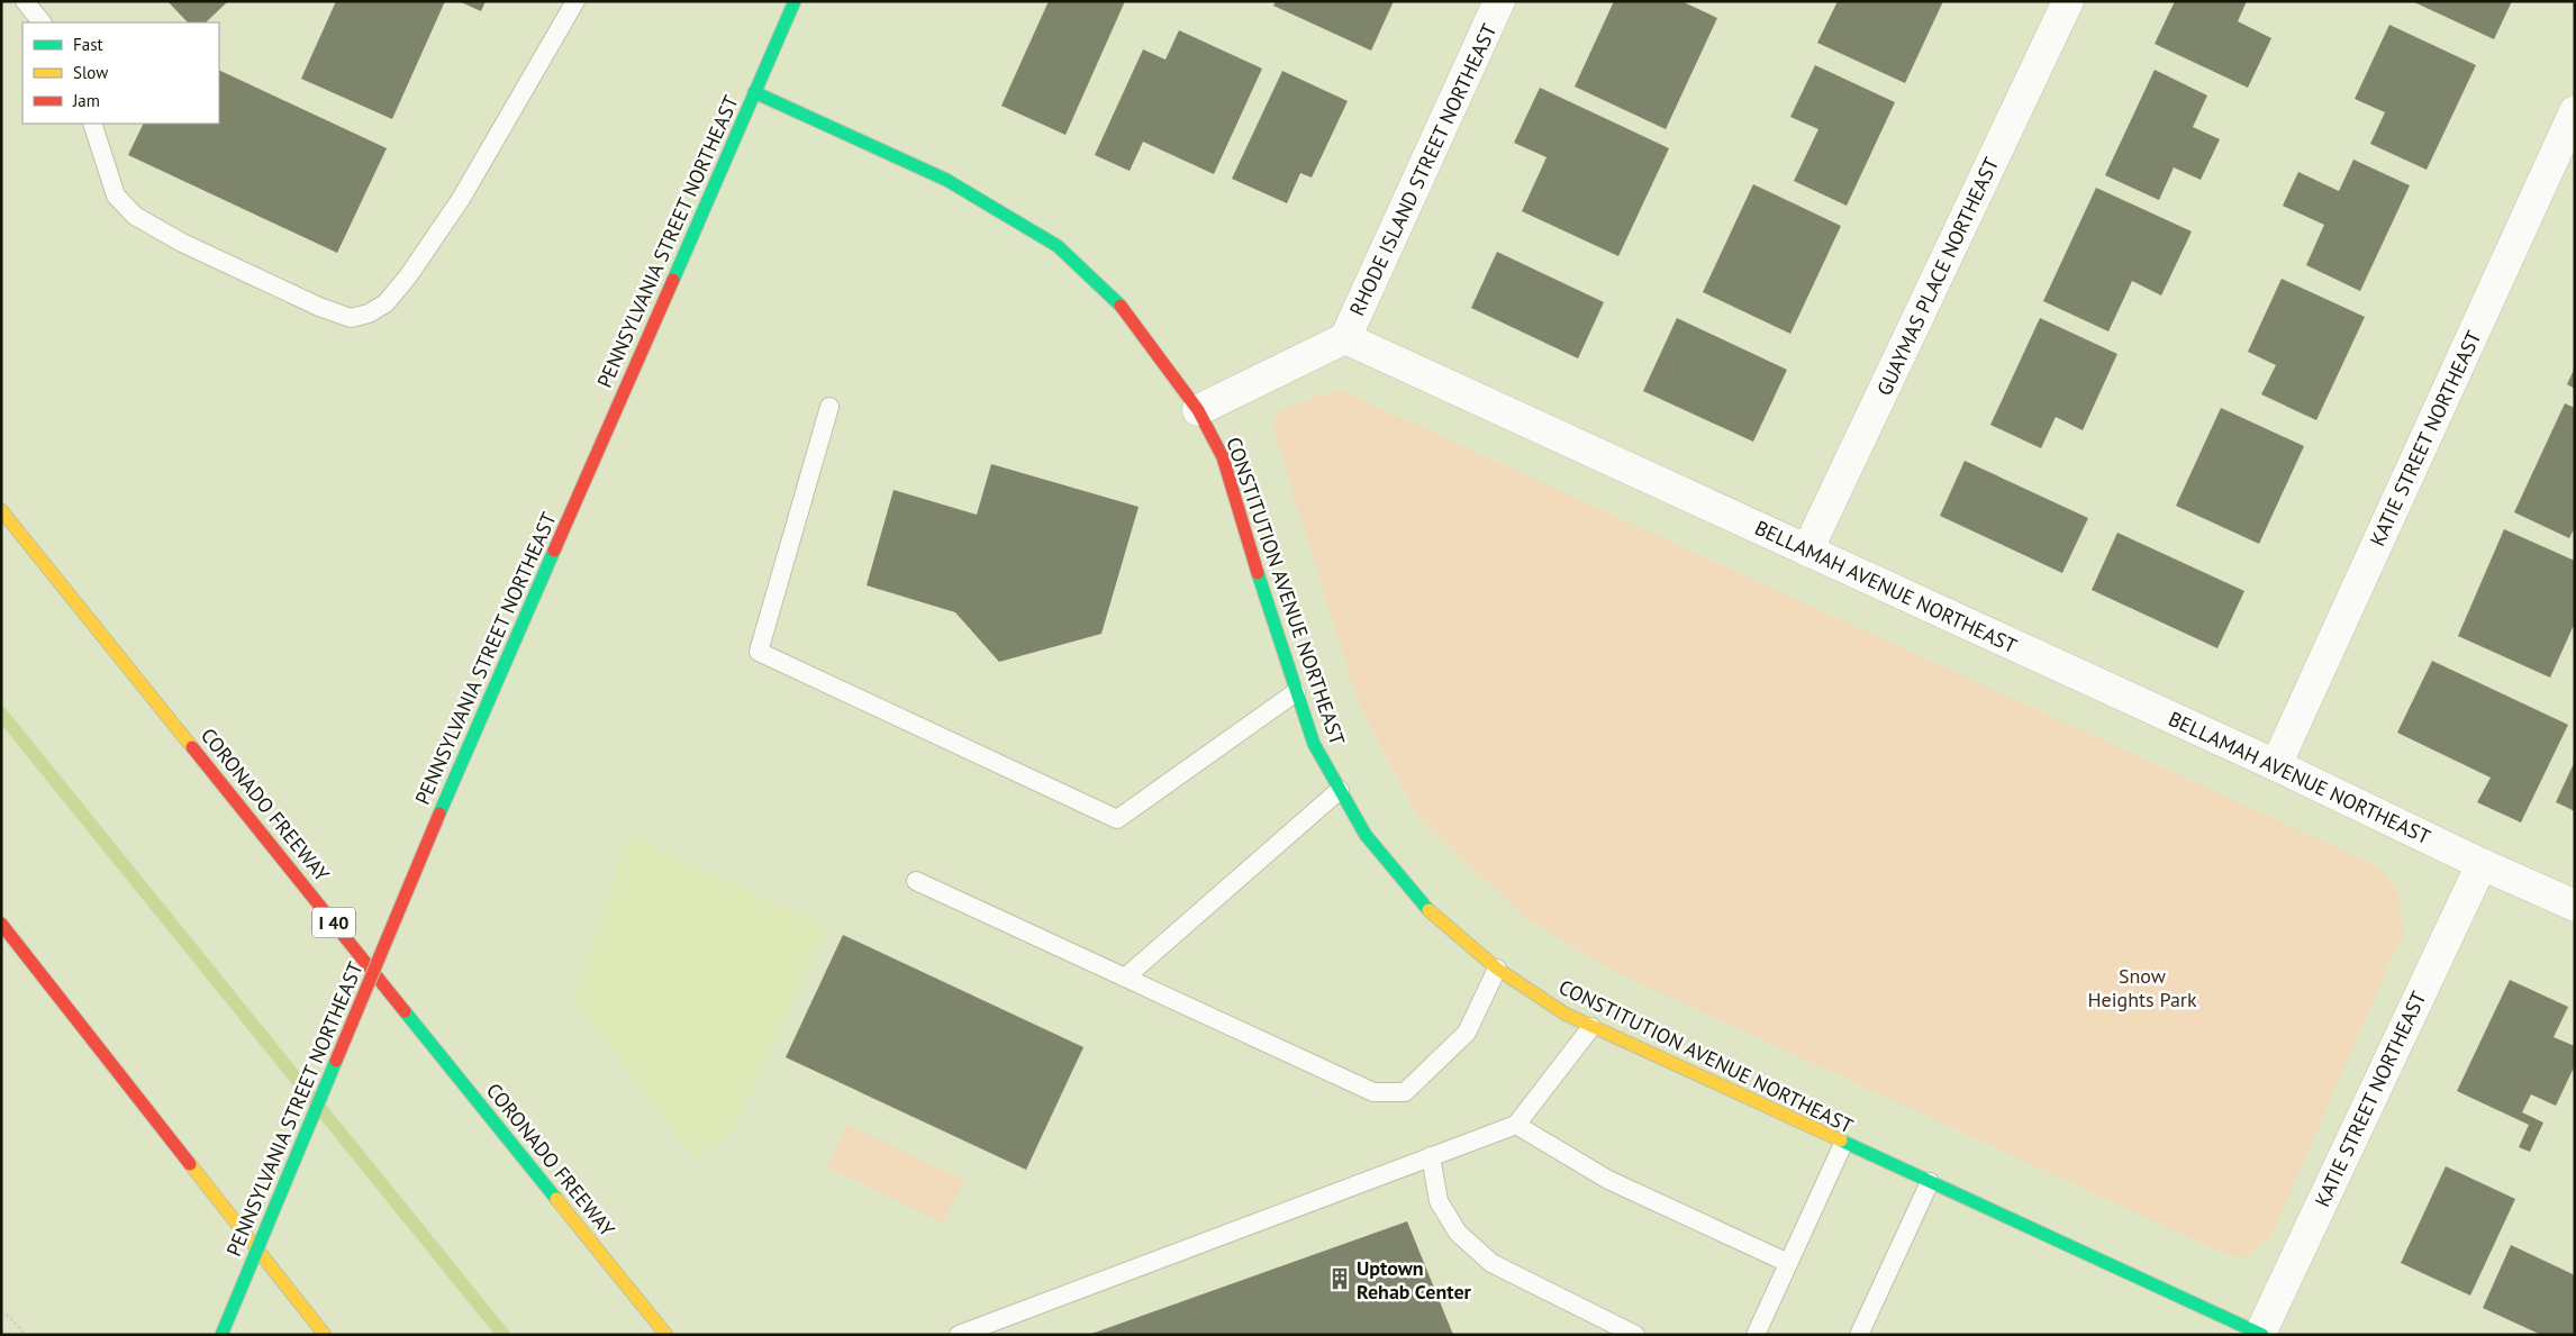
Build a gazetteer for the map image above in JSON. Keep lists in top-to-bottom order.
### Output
{
  "streets": {
    "main road": [
      "PENNSYLVANIA STREET NORTHEAST",
      "CONSTITUTION AVENUE NORTHEAST",
      "CORONADO FREEWAY",
      "I 40"
    ],
    "street": [
      "RHODE ISLAND STREET NORTHEAST",
      "GUAYMAS PLACE NORTHEAST",
      "KATIE STREET NORTHEAST",
      "BELLAMAH AVENUE NORTHEAST"
    ]
  },
  "crossings": [
    ["RHODE ISLAND STREET NORTHEAST", "BELLAMAH AVENUE NORTHEAST"],
    ["PENNSYLVANIA STREET NORTHEAST", "CONSTITUTION AVENUE NORTHEAST"],
    ["GUAYMAS PLACE NORTHEAST", "BELLAMAH AVENUE NORTHEAST"],
    ["KATIE STREET NORTHEAST", "BELLAMAH AVENUE NORTHEAST"],
    ["KATIE STREET NORTHEAST", "CONSTITUTION AVENUE NORTHEAST"]
  ],
  "parks": ["Snow Heights Park"],
  "places": {
    "building": ["Uptown Rehab Center"]
  },
  "legend": ["Fast", "Slow", "Jam"]
}
